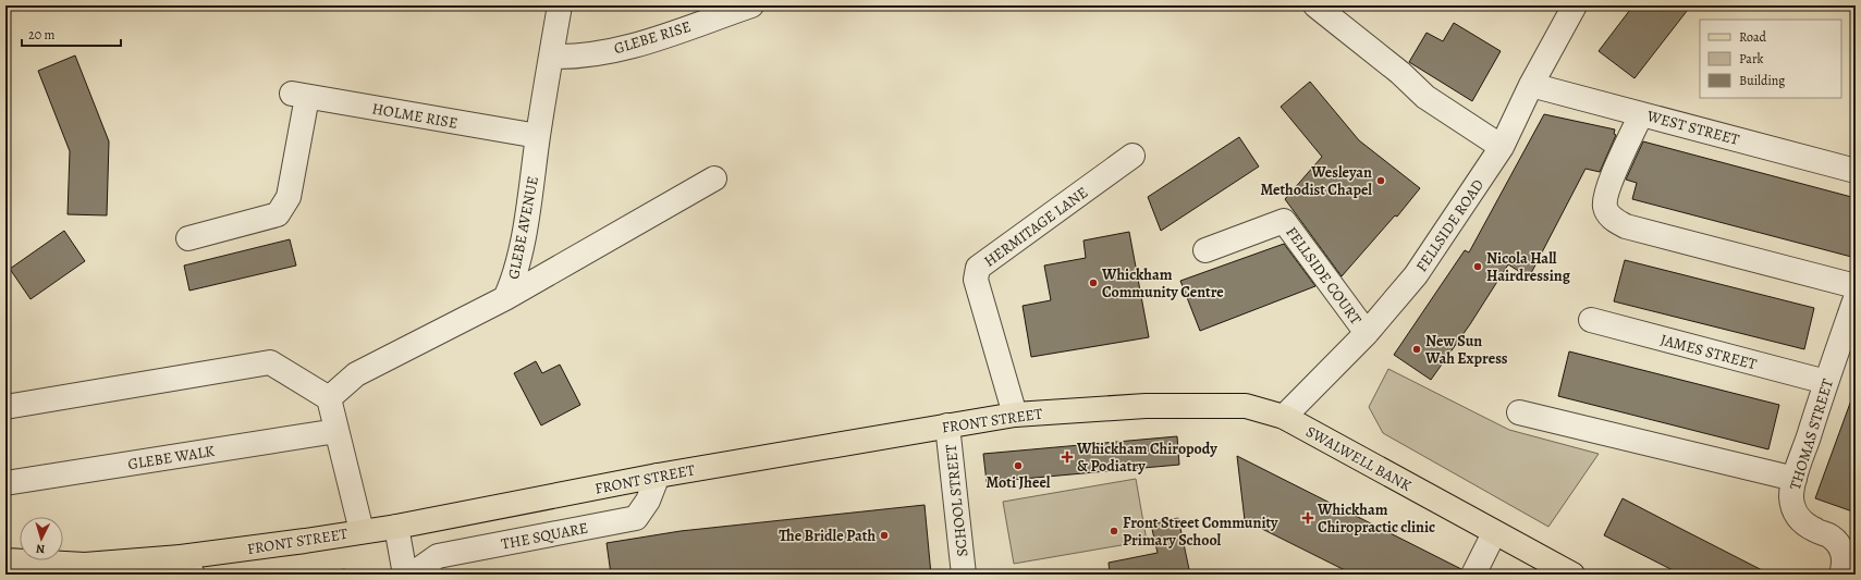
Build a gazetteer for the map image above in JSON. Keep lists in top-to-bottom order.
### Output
{
  "streets": {
    "main road": ["FRONT STREET", "SWALWELL BANK"],
    "street": [
      "GLEBE RISE",
      "HOLME RISE",
      "WEST STREET",
      "FELLSIDE ROAD",
      "HERMITAGE LANE",
      "GLEBE AVENUE",
      "FELLSIDE COURT",
      "JAMES STREET",
      "THOMAS STREET",
      "GLEBE WALK",
      "SCHOOL STREET",
      "THE SQUARE"
    ]
  },
  "crossings": [
    ["GLEBE RISE", "GLEBE AVENUE"],
    ["HOLME RISE", "GLEBE AVENUE"],
    ["WEST STREET", "FELLSIDE ROAD"],
    ["FELLSIDE ROAD", "FELLSIDE COURT"],
    ["FELLSIDE ROAD", "FRONT STREET"],
    ["FELLSIDE ROAD", "SWALWELL BANK"],
    ["HERMITAGE LANE", "FRONT STREET"],
    ["JAMES STREET", "THOMAS STREET"],
    ["FRONT STREET", "SWALWELL BANK"],
    ["FRONT STREET", "SCHOOL STREET"],
    ["FRONT STREET", "THE SQUARE"]
  ],
  "places": {
    "other": [
      "Wesleyan Methodist Chapel",
      "Nicola Hall Hairdressing",
      "Whickham Community Centre",
      "New Sun Wah Express",
      "Moti Jheel",
      "Front Street Community Primary School",
      "The Bridle Path"
    ],
    "health": ["Whickham Chiropody & Podiatry", "Whickham Chiropractic clinic"]
  },
  "legend": ["Road", "Park", "Building"],
  "scale_bar": "20 m",
  "north": "bottom"
}
